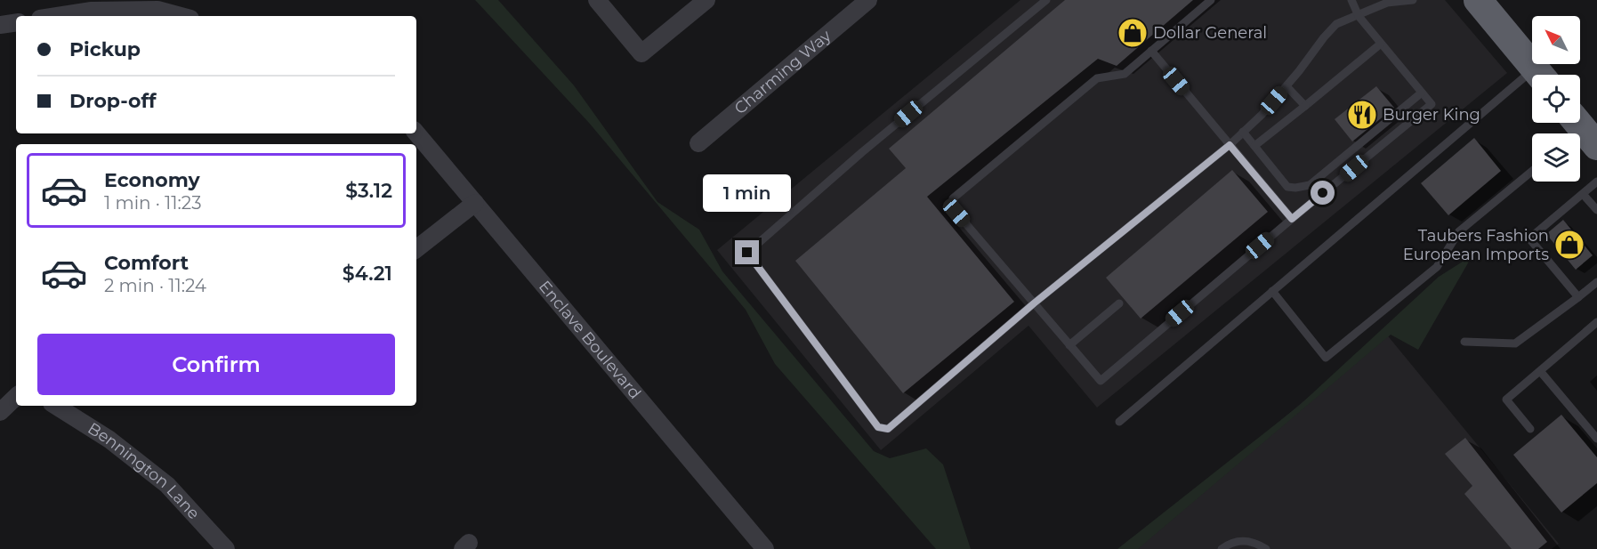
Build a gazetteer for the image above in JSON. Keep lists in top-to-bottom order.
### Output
{
  "streets": {
    "street": ["Charming Way", "Enclave Boulevard", "Bennington Lane"]
  },
  "places": {
    "shop": ["Dollar General", "Taubers Fashion European Imports"],
    "restaurant": ["Burger King"]
  },
  "north": "top left",
  "page": {
    "banner": ["Pickup", "Drop-off"],
    "list": [
      {
        "name": "Economy",
        "note": "1 min · 11:23",
        "value": "$3.12"
      },
      {
        "name": "Comfort",
        "note": "2 min · 11:24",
        "value": "$4.21"
      }
    ],
    "bubble": "1 min",
    "buttons": "Confirm"
  }
}
